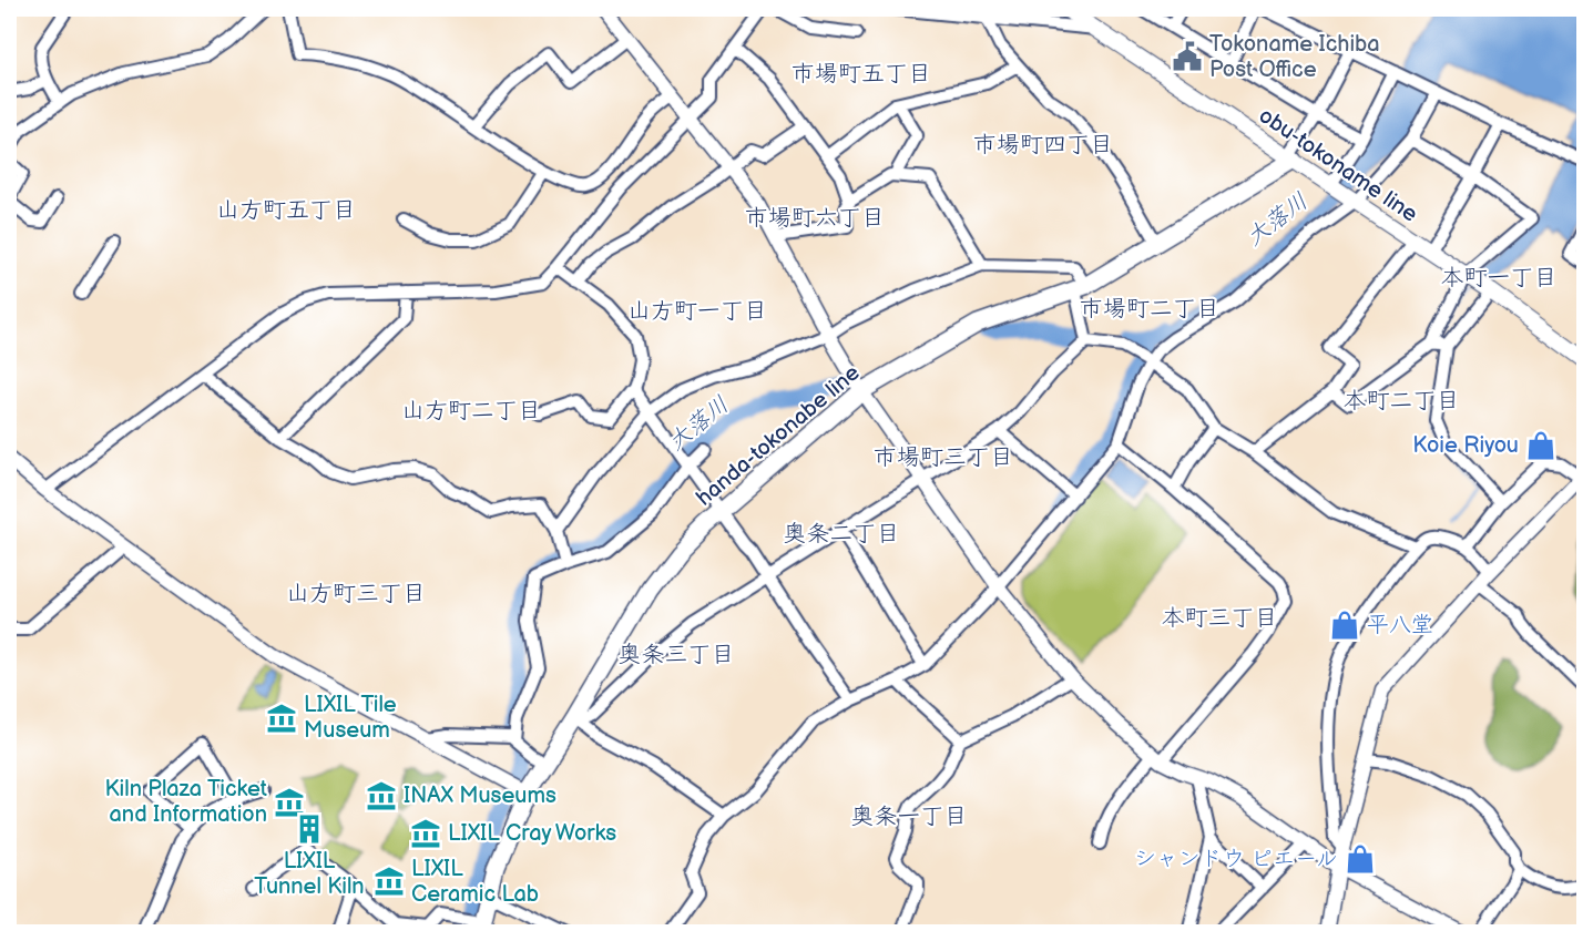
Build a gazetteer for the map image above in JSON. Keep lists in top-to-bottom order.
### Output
{
  "streets": {
    "main road": ["obu-tokoname line", "handa-tokonabe line"]
  },
  "crossings": [
    ["obu-tokoname line", "handa-tokonabe line"]
  ],
  "districts": [
    "市場町五丁目",
    "市場町四丁目",
    "山方町五丁目",
    "市場町六丁目",
    "本町一丁目",
    "市場町二丁目",
    "山方町一丁目",
    "本町二丁目",
    "山方町二丁目",
    "市場町三丁目",
    "奥条二丁目",
    "山方町三丁目",
    "本町三丁目",
    "奥条三丁目",
    "奥条一丁目"
  ],
  "water": ["大落川"],
  "places": {
    "public building": ["Tokoname Ichiba Post Office"],
    "shop": ["Koie Riyou", "平八堂", "シャンドウ ピエール"],
    "museum": [
      "LIXIL Tile Museum",
      "INAX Museums",
      "Kiln Plaza Ticket and Information",
      "LIXIL Cray Works",
      "LIXIL Ceramic Lab"
    ],
    "building": ["LIXIL Tunnel Kiln"]
  }
}
